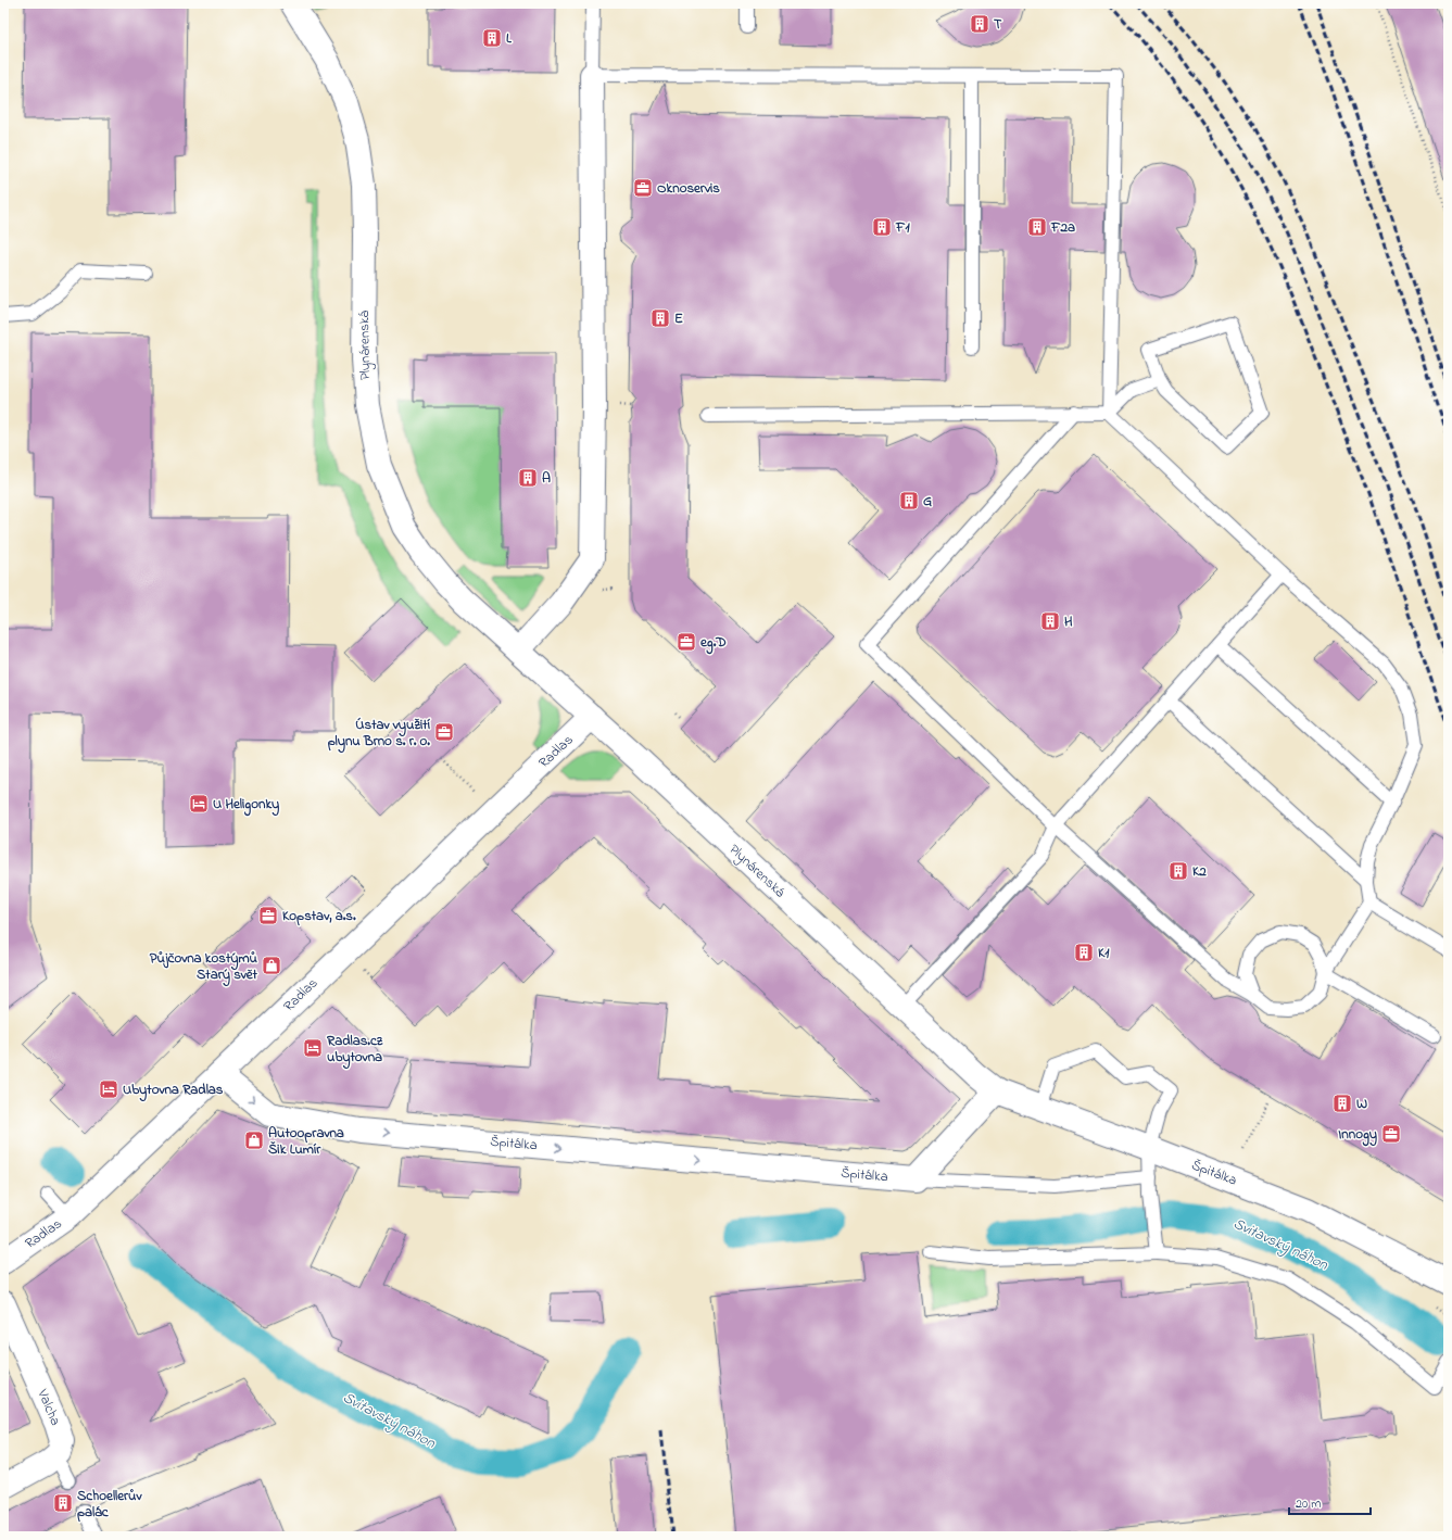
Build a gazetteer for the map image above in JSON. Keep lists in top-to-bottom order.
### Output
{
  "streets": {
    "street": [
      "Plynárenská",
      "Radlas",
      "Špitálka",
      "Valcha"
    ]
  },
  "crossings": [
    ["Plynárenská", "Radlas"],
    ["Plynárenská", "Špitálka"],
    ["Radlas", "Špitálka"]
  ],
  "one_way": ["Špitálka"],
  "water": ["Svitavský náhon"],
  "places": {
    "building": [
      "T",
      "L",
      "F1",
      "F2a",
      "E",
      "A",
      "G",
      "H",
      "K2",
      "K1",
      "W",
      "Schoellerův palác"
    ],
    "office": [
      "Oknoservis",
      "eg.D",
      "Ústav využití plynu Brno s. r. o.",
      "Kopstav, a.s.",
      "Innogy"
    ],
    "hotel": ["U Heligonky", "Radlas.cz ubytovna", "Ubytovna Radlas"],
    "shop": ["Půjčovna kostýmů Starý svět", "Autoopravna Šik Lumír"]
  },
  "scale_bar": "20 m"
}
